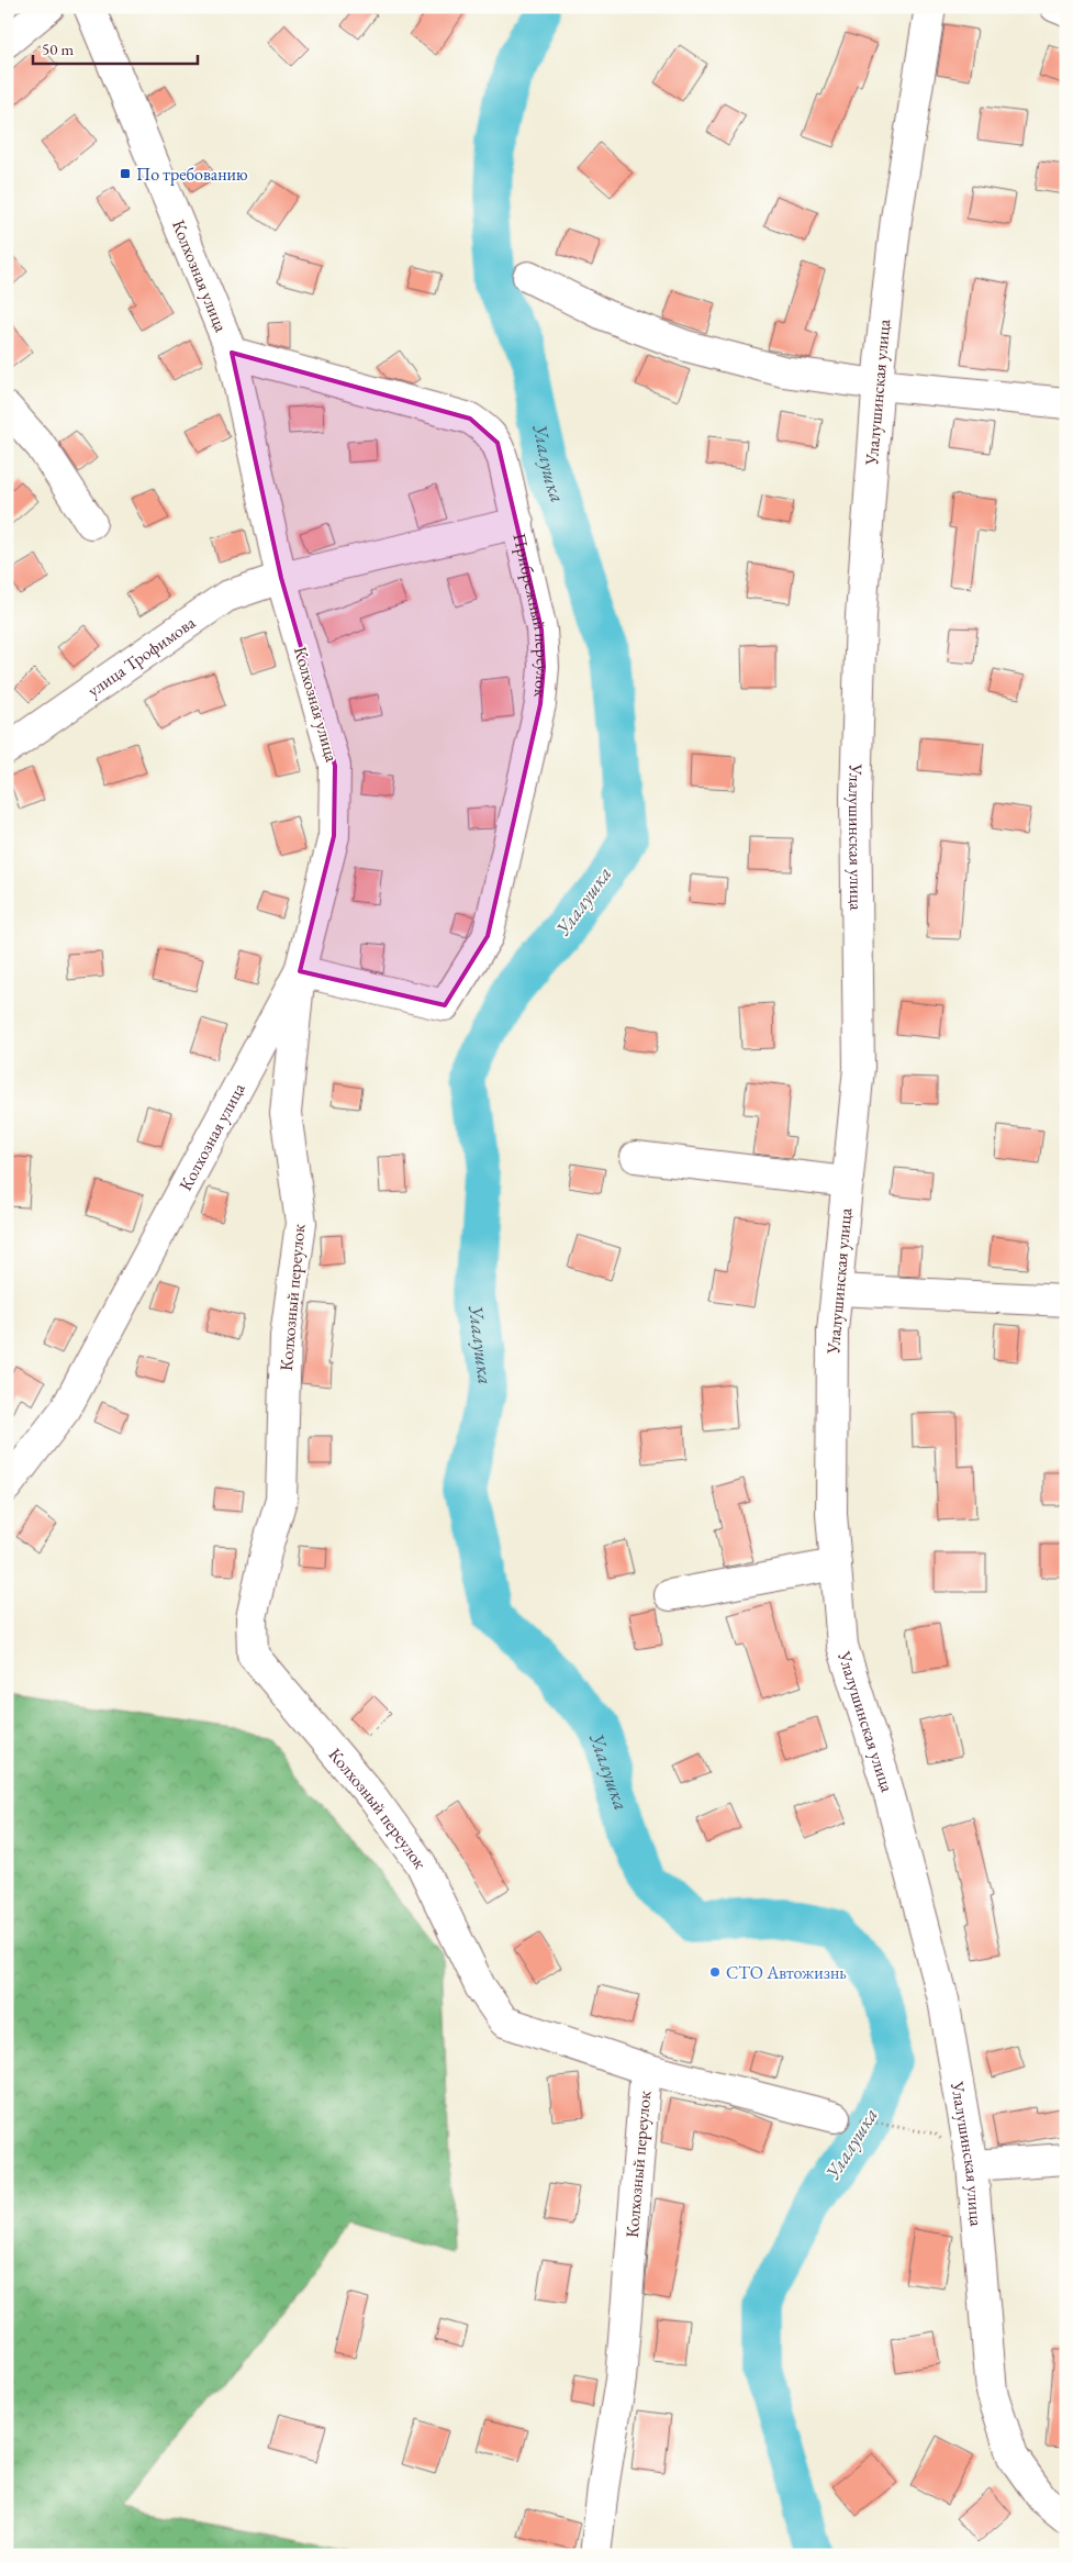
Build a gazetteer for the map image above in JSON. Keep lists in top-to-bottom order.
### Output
{
  "streets": {
    "street": [
      "Колхозная улица",
      "Улалушинская улица",
      "Прибрежный переулок",
      "улица Трофимова",
      "Колхозный переулок"
    ]
  },
  "crossings": [
    ["Колхозная улица", "Прибрежный переулок"],
    ["Колхозная улица", "улица Трофимова"],
    ["Колхозная улица", "Колхозный переулок"],
    ["Прибрежный переулок", "улица Трофимова"],
    ["Прибрежный переулок", "Колхозный переулок"]
  ],
  "water": ["Улалушка"],
  "places": {
    "transit": ["По требованию"],
    "other": ["СТО Автожизнь"]
  },
  "scale_bar": "50 m"
}
